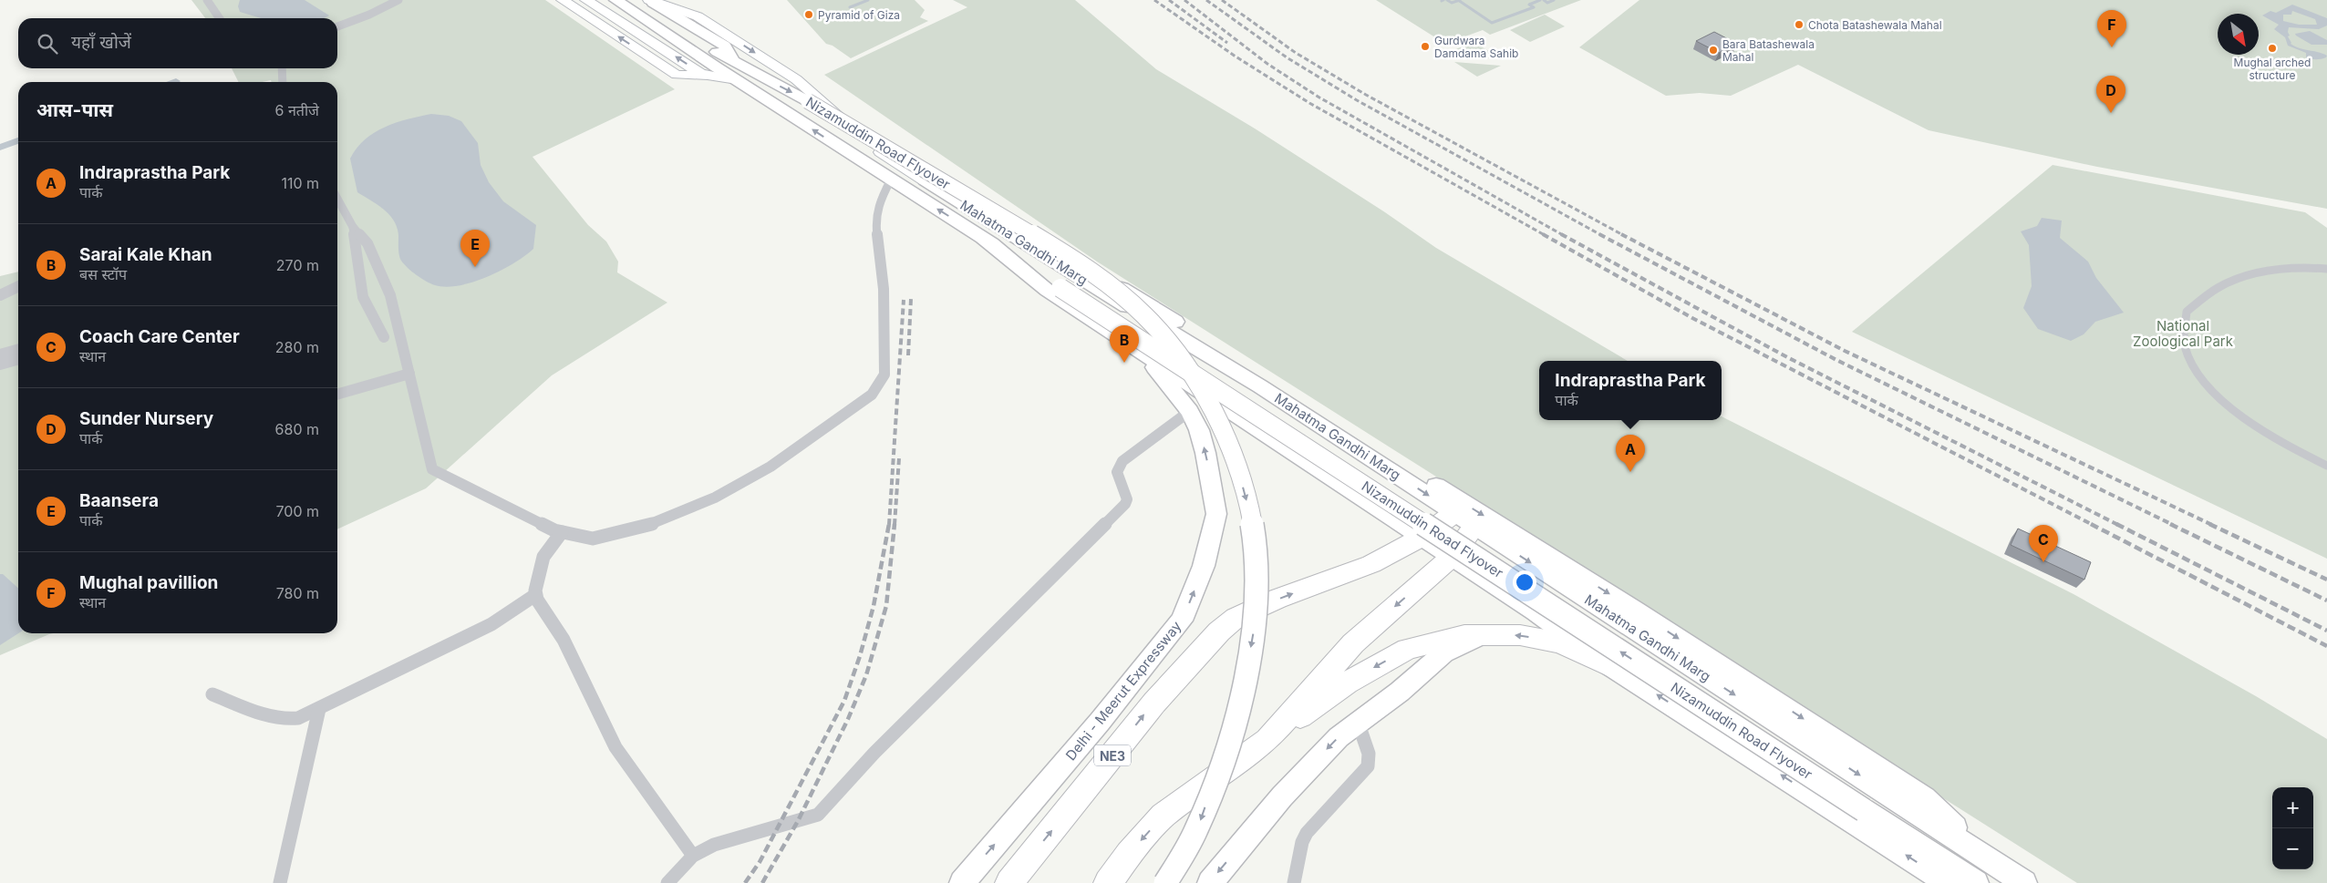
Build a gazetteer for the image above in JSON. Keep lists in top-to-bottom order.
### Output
{
  "streets": {
    "highway": [
      "Nizamuddin Road Flyover",
      "Mahatma Gandhi Marg",
      "Delhi - Meerut Expressway",
      "NE3"
    ]
  },
  "crossings": [
    ["Nizamuddin Road Flyover", "Mahatma Gandhi Marg"]
  ],
  "parks": ["National Zoological Park"],
  "places": [
    "Pyramid of Giza",
    "Chota Batashewala Mahal",
    "Gurdwara Damdama Sahib",
    "Mughal arched structure",
    "Bara Batashewala Mahal"
  ],
  "north": "bottom right",
  "page": {
    "pins": [
      "F",
      "D",
      "E",
      "B",
      "A",
      "C"
    ],
    "search": "यहाँ खोजें",
    "heading": ["आस-पास", "6 नतीजे"],
    "list": [
      {
        "mark": "A",
        "name": "Indraprastha Park",
        "note": "पार्क",
        "value": "110 m"
      },
      {
        "mark": "B",
        "name": "Sarai Kale Khan",
        "note": "बस स्टॉप",
        "value": "270 m"
      },
      {
        "mark": "C",
        "name": "Coach Care Center",
        "note": "स्थान",
        "value": "280 m"
      },
      {
        "mark": "D",
        "name": "Sunder Nursery",
        "note": "पार्क",
        "value": "680 m"
      },
      {
        "mark": "E",
        "name": "Baansera",
        "note": "पार्क",
        "value": "700 m"
      },
      {
        "mark": "F",
        "name": "Mughal pavillion",
        "note": "स्थान",
        "value": "780 m"
      }
    ],
    "popup": ["Indraprastha Park", "पार्क"],
    "map_buttons": ["+", "−"]
  }
}
